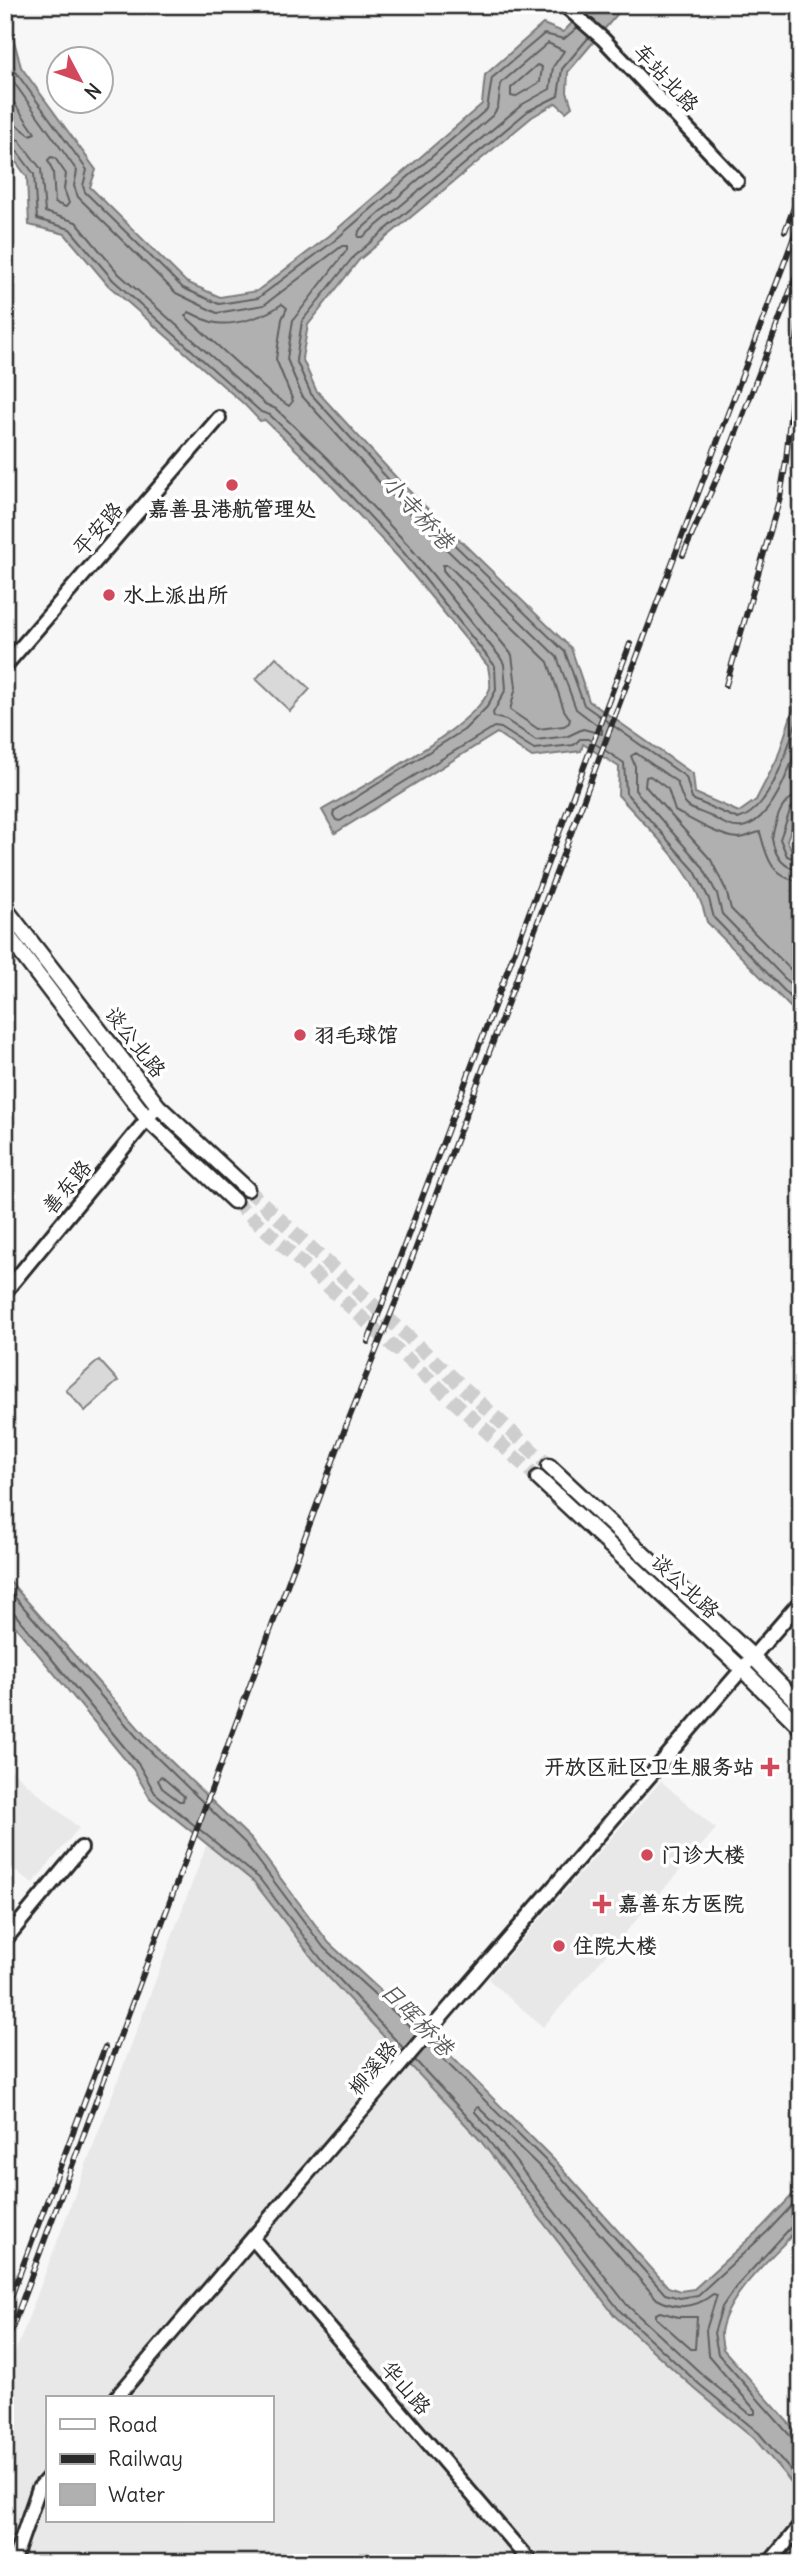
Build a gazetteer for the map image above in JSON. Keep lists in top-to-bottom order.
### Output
{
  "streets": {
    "main road": ["谈公北路"],
    "street": [
      "车站北路",
      "平安路",
      "善东路",
      "柳溪路",
      "华山路"
    ]
  },
  "crossings": [
    ["谈公北路", "善东路"],
    ["谈公北路", "柳溪路"],
    ["柳溪路", "华山路"]
  ],
  "water": ["小寺桥港", "日晖桥港"],
  "places": {
    "other": [
      "嘉善县港航管理处",
      "水上派出所",
      "羽毛球馆",
      "门诊大楼",
      "住院大楼"
    ],
    "health": ["开放区社区卫生服务站", "嘉善东方医院"]
  },
  "legend": ["Road", "Railway", "Water"],
  "north": "bottom right"
}
